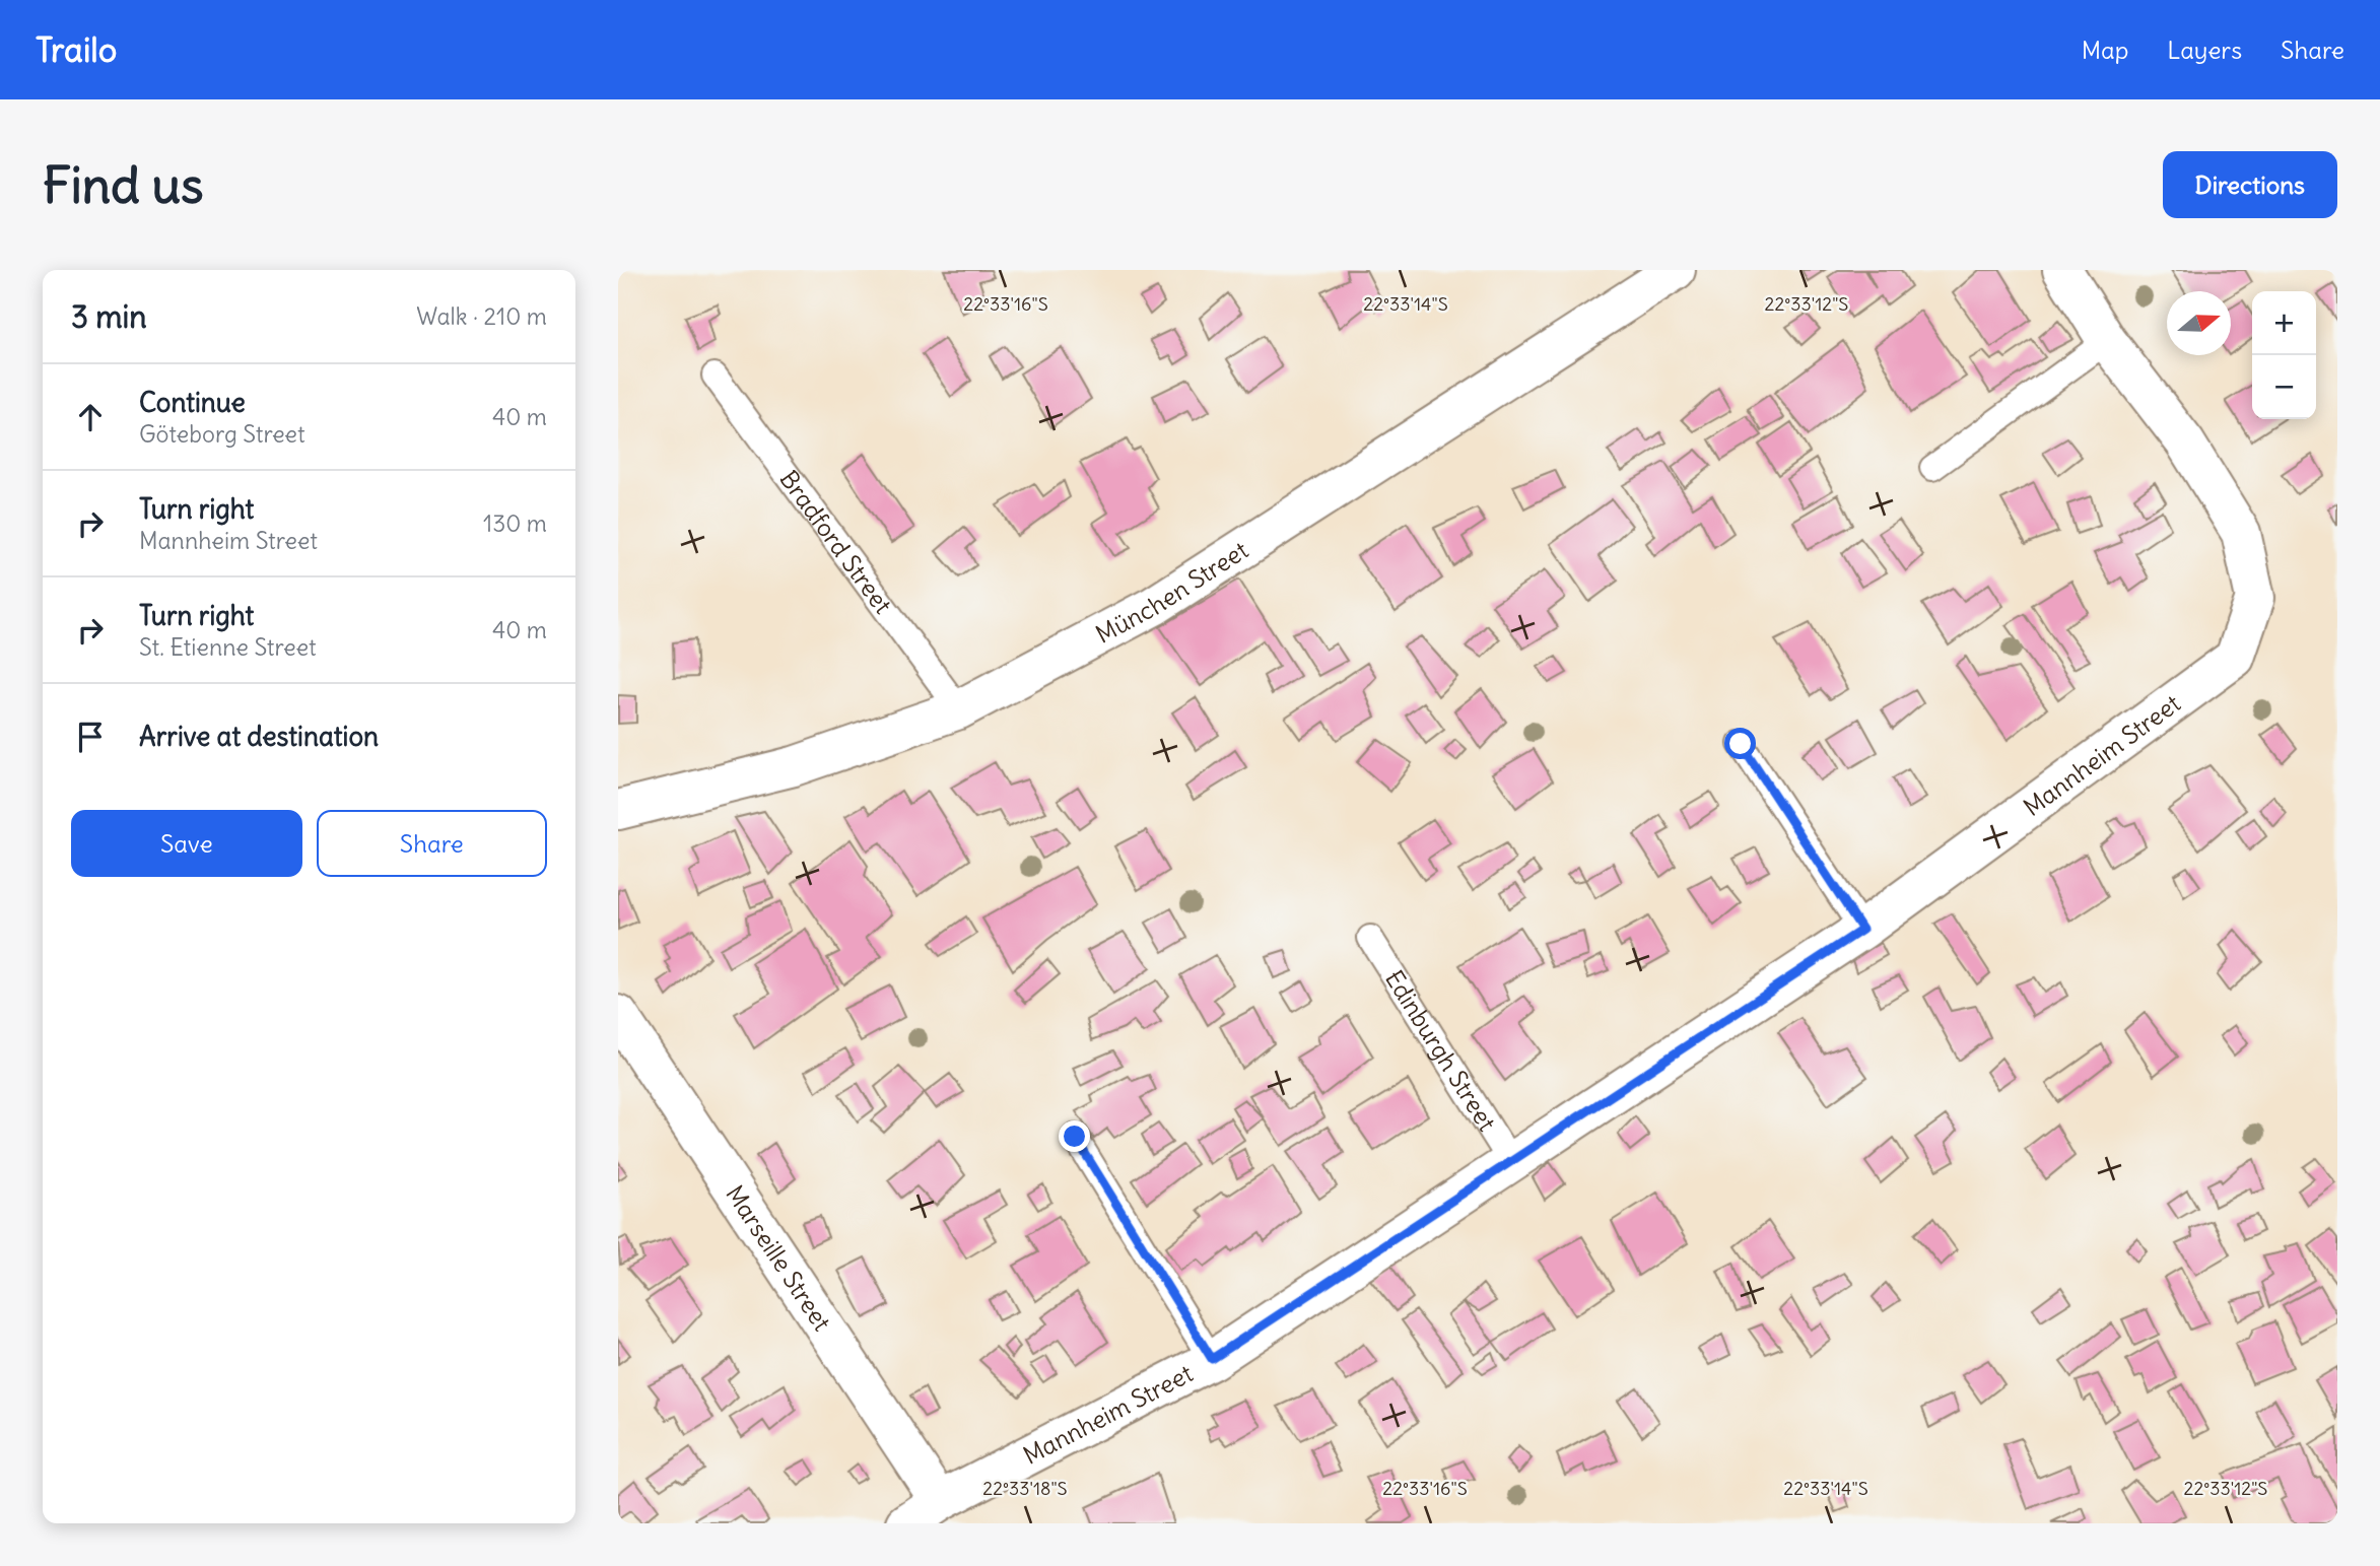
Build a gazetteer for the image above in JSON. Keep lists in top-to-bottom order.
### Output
{
  "streets": {
    "street": ["München Street", "Mannheim Street", "Marseille Street"],
    "lane": ["Bradford Street", "Edinburgh Street"]
  },
  "crossings": [
    ["Bradford Street", "München Street"],
    ["Mannheim Street", "Edinburgh Street"],
    ["Mannheim Street", "Marseille Street"]
  ],
  "north": "right",
  "page": {
    "header": "Trailo",
    "nav": ["Map", "Layers", "Share"],
    "buttons": [
      "Directions",
      ["Save", "Share"]
    ],
    "title": "Find us",
    "heading": ["3 min", "Walk · 210 m"],
    "map_buttons": ["+", "−"],
    "list": [
      ["Continue", "Göteborg Street", "40 m"],
      ["Turn right", "Mannheim Street", "130 m"],
      ["Turn right", "St. Etienne Street", "40 m"],
      "Arrive at destination"
    ]
  },
  "coordinates": [
    "22°33'12\"S",
    "22°33'16\"S",
    "22°33'14\"S",
    "22°33'18\"S"
  ]
}
